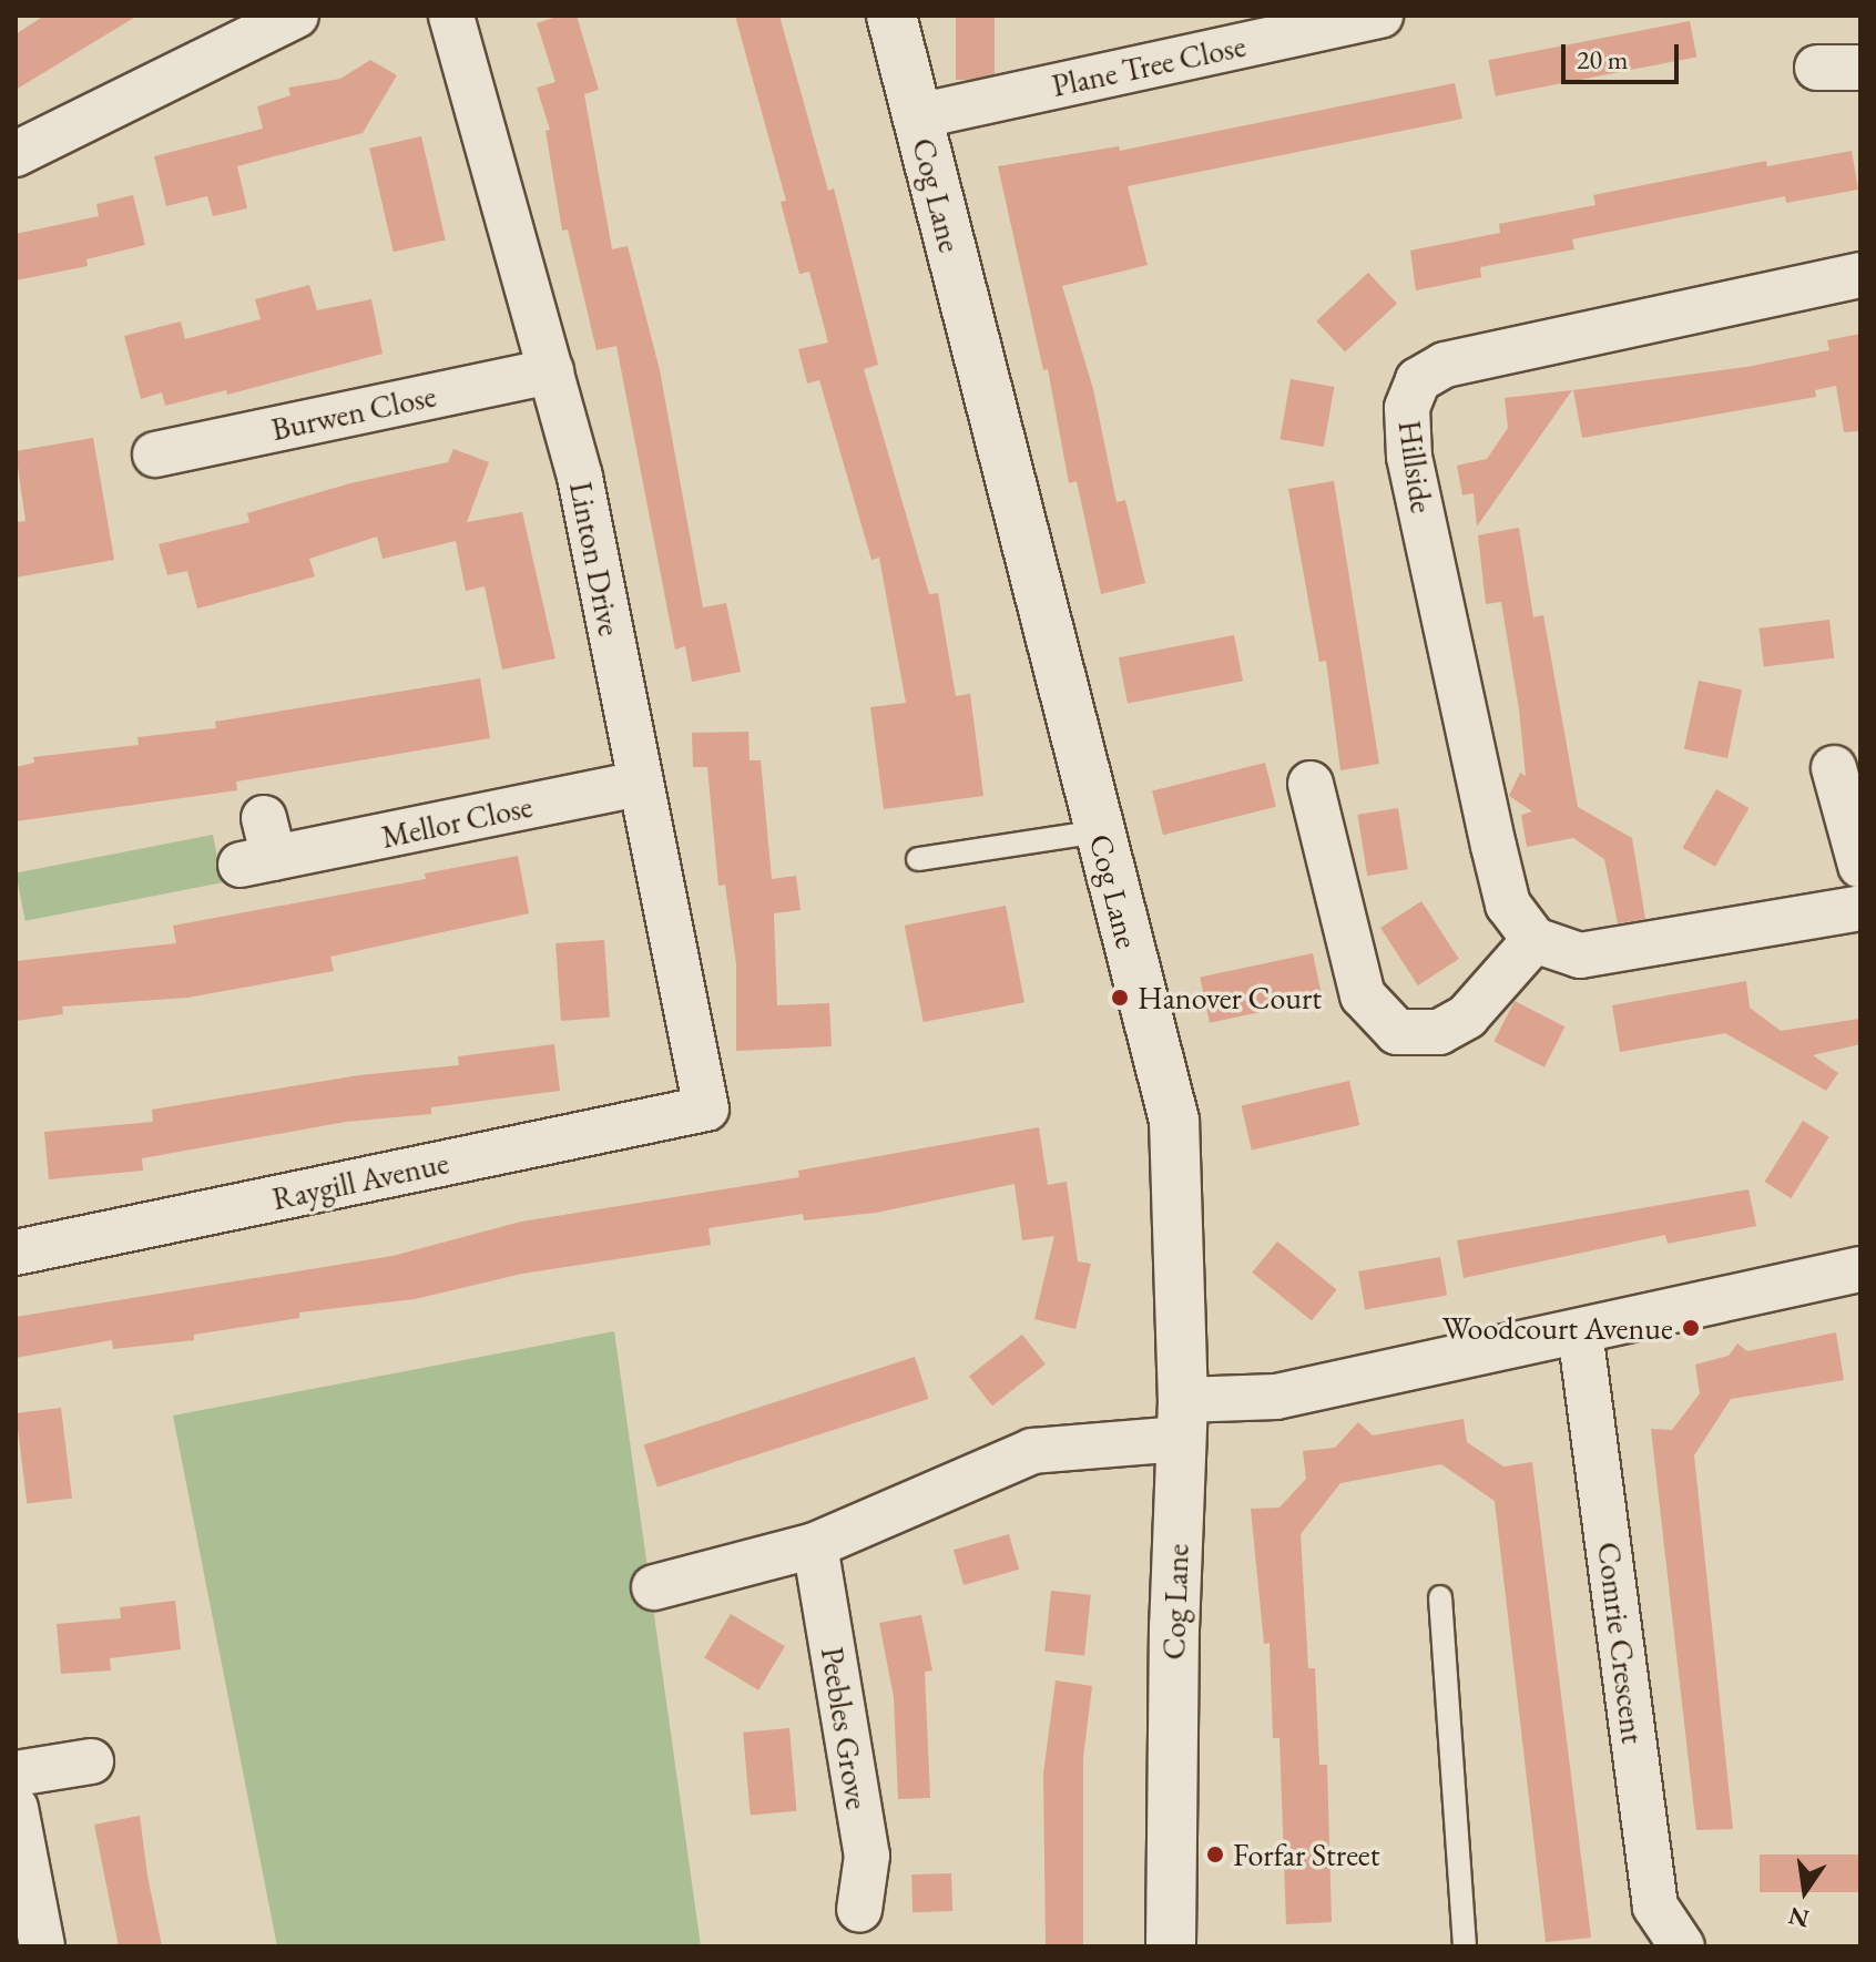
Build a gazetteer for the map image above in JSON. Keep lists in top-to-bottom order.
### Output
{
  "streets": {
    "street": [
      "Plane Tree Close",
      "Cog Lane",
      "Burwen Close",
      "Hillside",
      "Linton Drive",
      "Mellor Close",
      "Raygill Avenue",
      "Comrie Crescent",
      "Peebles Grove"
    ]
  },
  "crossings": [
    ["Plane Tree Close", "Cog Lane"],
    ["Burwen Close", "Linton Drive"],
    ["Linton Drive", "Mellor Close"],
    ["Linton Drive", "Raygill Avenue"]
  ],
  "places": ["Hanover Court", "Woodcourt Avenue", "Forfar Street"],
  "scale_bar": "20 m",
  "north": "bottom"
}
